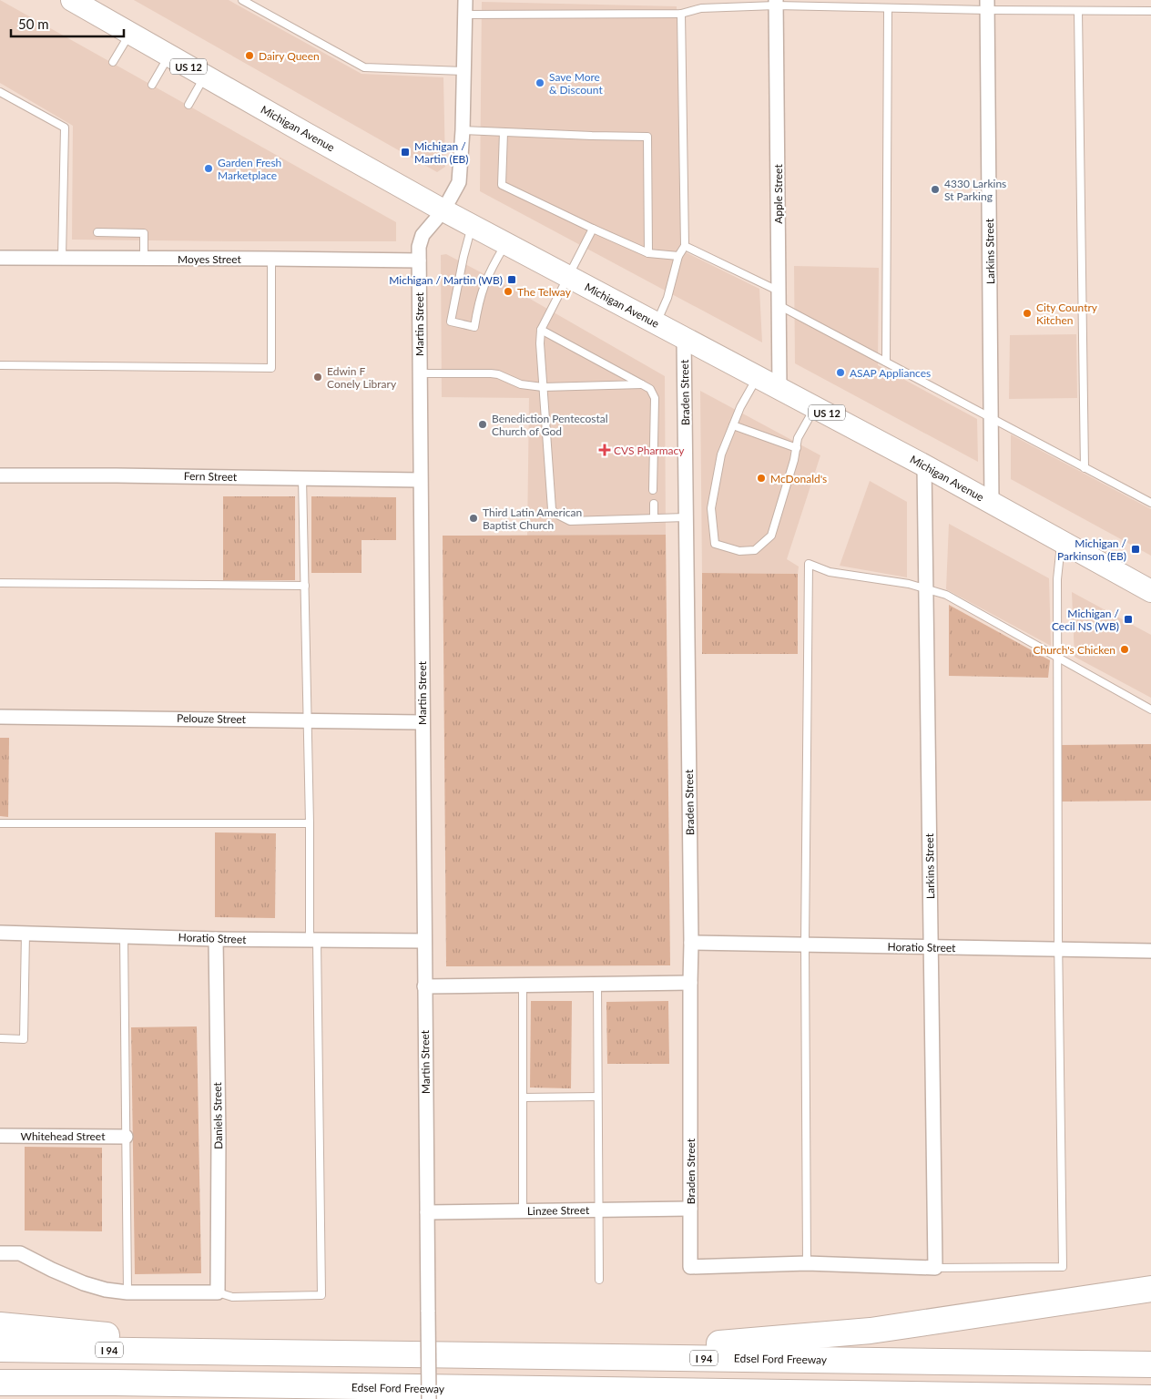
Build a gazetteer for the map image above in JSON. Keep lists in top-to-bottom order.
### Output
{
  "streets": {
    "highway": ["I 94", "Edsel Ford Freeway"],
    "main road": ["US 12", "Michigan Avenue"],
    "street": [
      "Apple Street",
      "Larkins Street",
      "Moyes Street",
      "Martin Street",
      "Braden Street",
      "Fern Street",
      "Pelouze Street",
      "Horatio Street",
      "Daniels Street",
      "Whitehead Street",
      "Linzee Street"
    ]
  },
  "crossings": [
    ["Michigan Avenue", "Apple Street"],
    ["Michigan Avenue", "Larkins Street"],
    ["Michigan Avenue", "Martin Street"],
    ["Michigan Avenue", "Braden Street"],
    ["Larkins Street", "Horatio Street"],
    ["Moyes Street", "Martin Street"],
    ["Martin Street", "Fern Street"],
    ["Martin Street", "Pelouze Street"],
    ["Martin Street", "Horatio Street"],
    ["Martin Street", "Linzee Street"],
    ["Braden Street", "Horatio Street"],
    ["Braden Street", "Linzee Street"],
    ["Horatio Street", "Daniels Street"]
  ],
  "places": {
    "other": [
      "Dairy Queen",
      "Save More & Discount",
      "Garden Fresh Marketplace",
      "4330 Larkins St Parking",
      "The Telway",
      "City Country Kitchen",
      "ASAP Appliances",
      "Edwin F Conely Library",
      "Benediction Pentecostal Church of God",
      "McDonald's",
      "Third Latin American Baptist Church",
      "Church's Chicken"
    ],
    "transit": [
      "Michigan / Martin (EB)",
      "Michigan / Martin (WB)",
      "Michigan / Parkinson (EB)",
      "Michigan / Cecil NS (WB)"
    ],
    "health": ["CVS Pharmacy"]
  },
  "scale_bar": "50 m"
}
